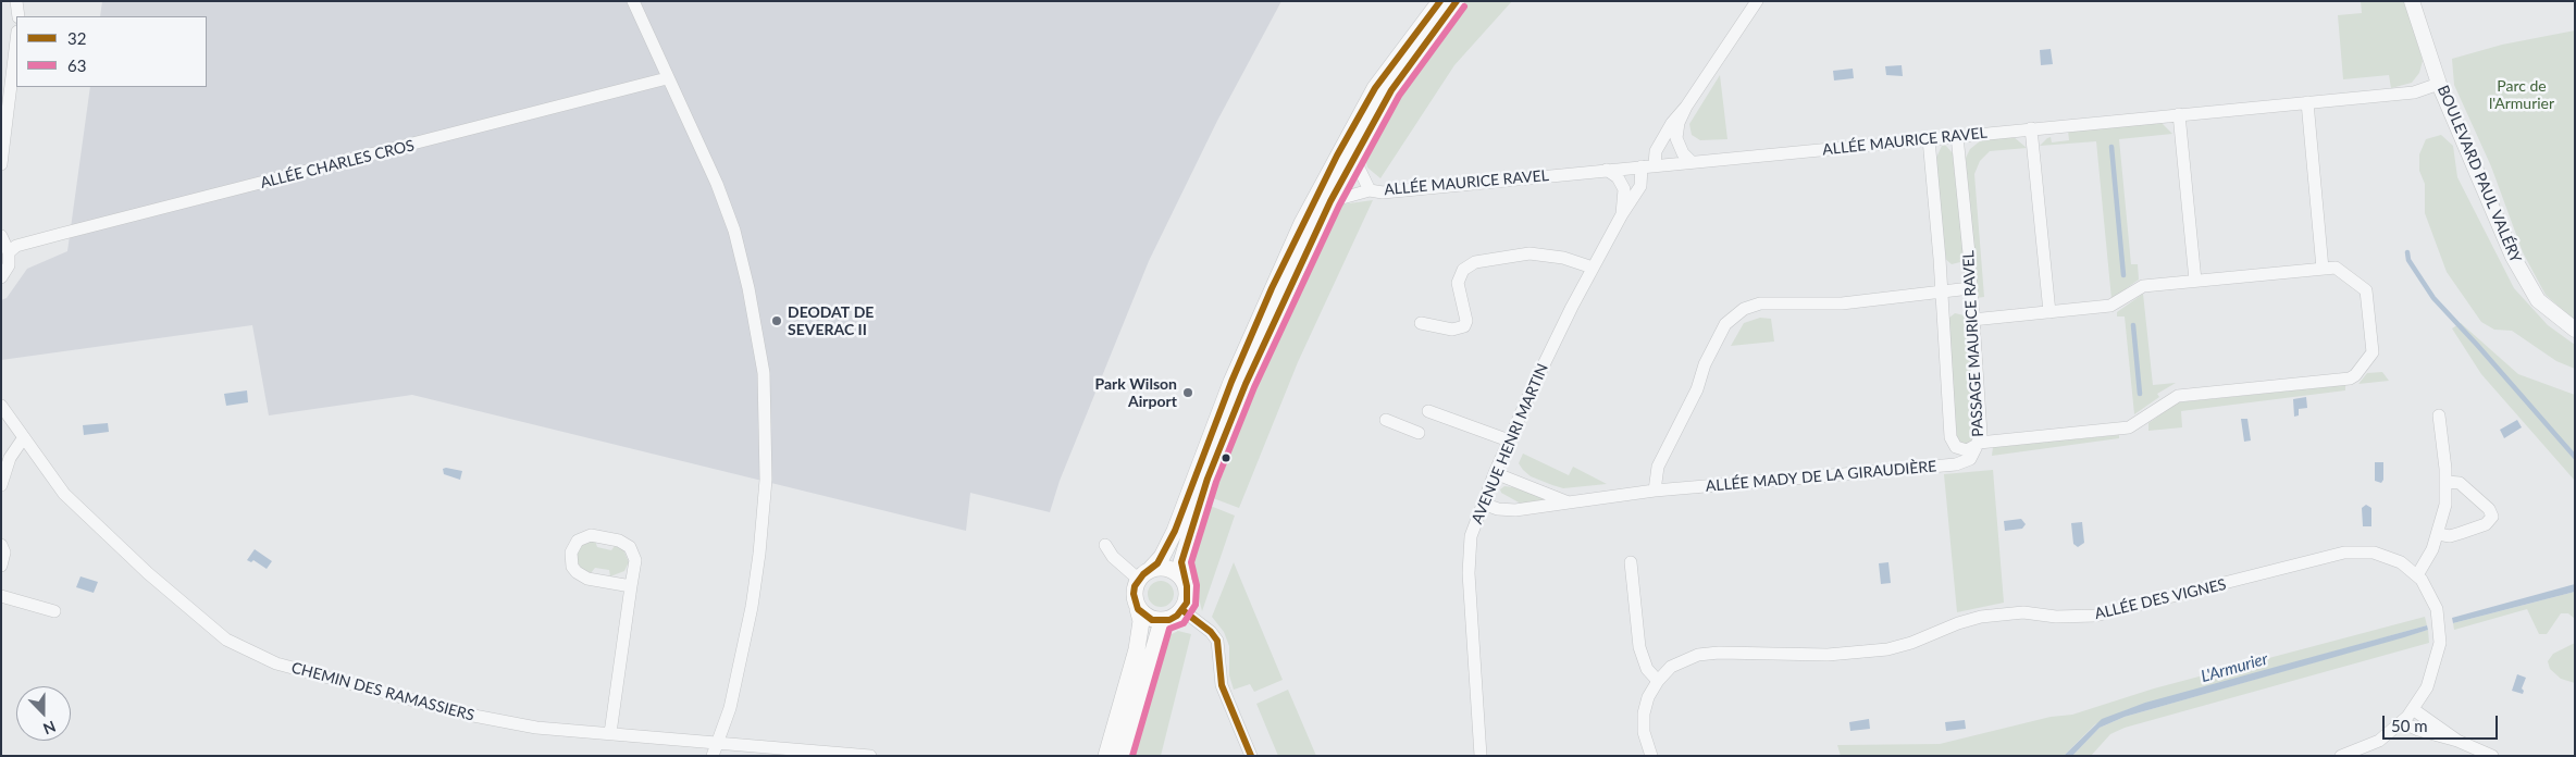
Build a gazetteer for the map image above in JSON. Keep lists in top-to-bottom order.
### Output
{
  "streets": {
    "street": [
      "ALLÉE MAURICE RAVEL",
      "ALLÉE CHARLES CROS",
      "BOULEVARD PAUL VALÉRY",
      "PASSAGE MAURICE RAVEL",
      "AVENUE HENRI MARTIN",
      "ALLÉE MADY DE LA GIRAUDIÈRE",
      "ALLÉE DES VIGNES",
      "CHEMIN DES RAMASSIERS"
    ]
  },
  "crossings": [
    ["ALLÉE MAURICE RAVEL", "BOULEVARD PAUL VALÉRY"],
    ["ALLÉE MAURICE RAVEL", "PASSAGE MAURICE RAVEL"],
    ["ALLÉE MAURICE RAVEL", "AVENUE HENRI MARTIN"],
    ["PASSAGE MAURICE RAVEL", "ALLÉE MADY DE LA GIRAUDIÈRE"],
    ["AVENUE HENRI MARTIN", "ALLÉE MADY DE LA GIRAUDIÈRE"]
  ],
  "water": ["L'Armurier"],
  "parks": ["Parc de l'Armurier"],
  "places": ["DEODAT DE SEVERAC II", "Park Wilson Airport"],
  "lines": ["transit line 32", "transit line 63"],
  "legend": ["32", "63"],
  "scale_bar": "50 m",
  "north": "bottom"
}
